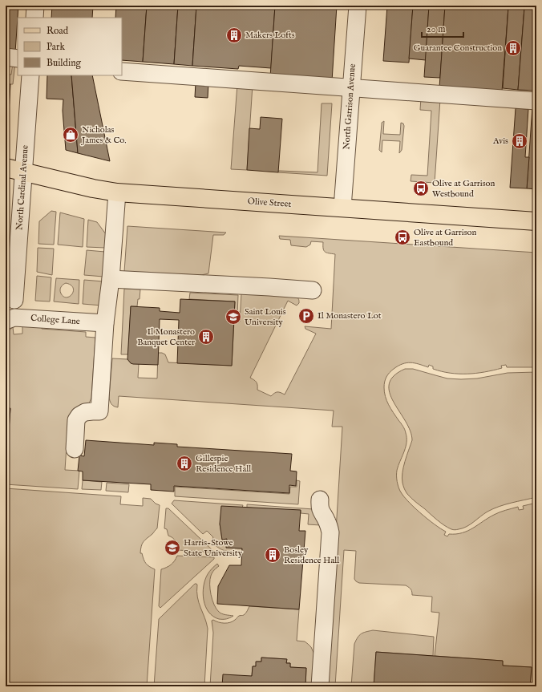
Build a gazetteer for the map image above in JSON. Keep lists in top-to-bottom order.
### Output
{
  "streets": {
    "main road": ["Olive Street"],
    "street": ["North Garrison Avenue", "North Cardinal Avenue", "College Lane"]
  },
  "crossings": [
    ["North Garrison Avenue", "Olive Street"],
    ["North Cardinal Avenue", "Olive Street"]
  ],
  "places": {
    "building": [
      "Makers Lofts",
      "Guarantee Construction",
      "Avis",
      "Il Monastero Banquet Center",
      "Gillespie Residence Hall",
      "Bosley Residence Hall"
    ],
    "shop": ["Nicholas James & Co."],
    "bus stop": ["Olive at Garrison Westbound", "Olive at Garrison Eastbound"],
    "parking": ["Il Monastero Lot"],
    "school or university": ["Saint Louis University", "Harris-Stowe State University"]
  },
  "legend": ["Road", "Park", "Building"],
  "scale_bar": "20 m"
}
